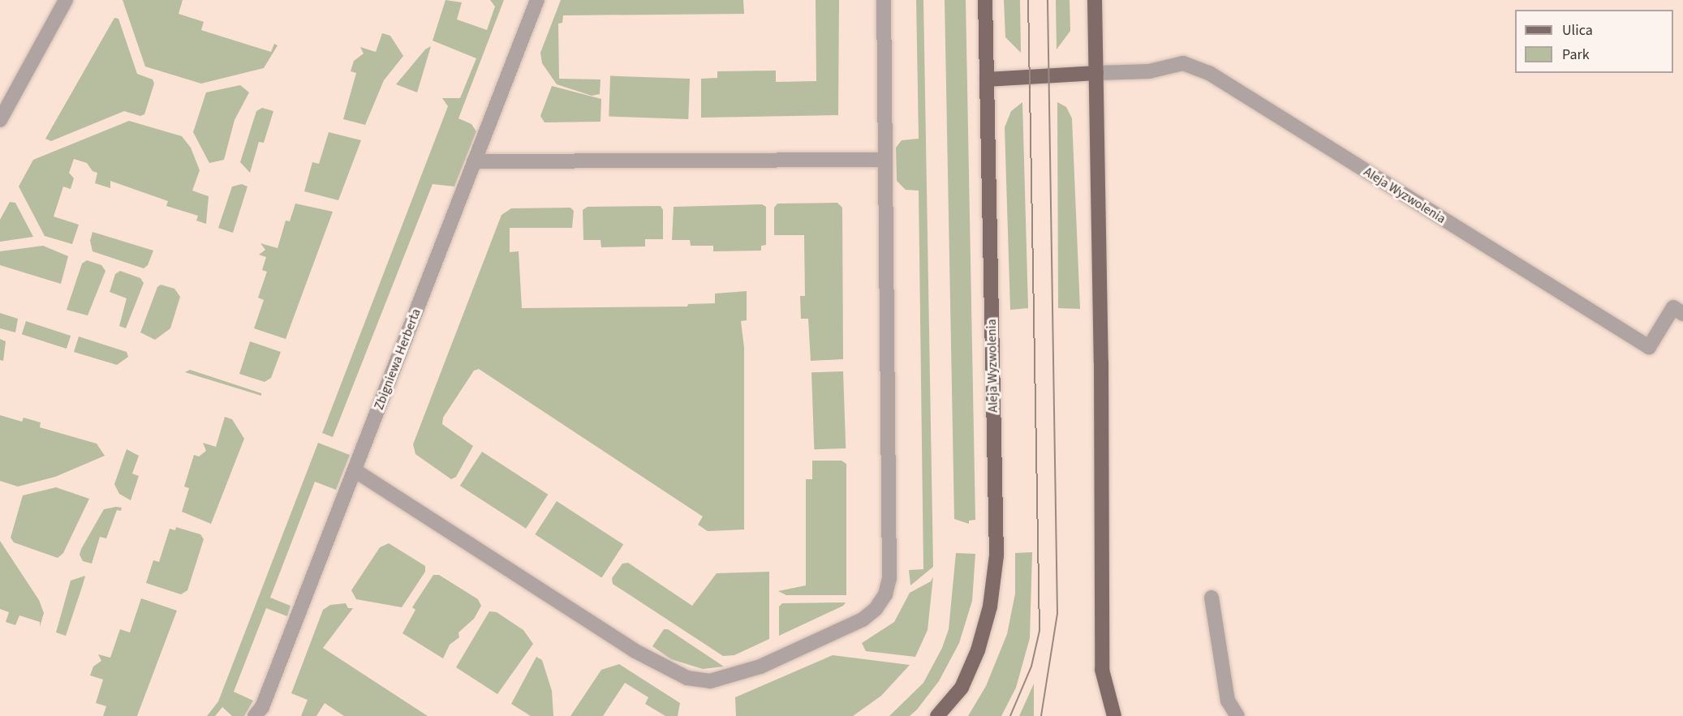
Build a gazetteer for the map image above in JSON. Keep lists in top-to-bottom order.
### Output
{
  "streets": {
    "main road": ["Aleja Wyzwolenia"],
    "street": ["Zbigniewa Herberta"]
  },
  "legend": ["Ulica", "Park"]
}
